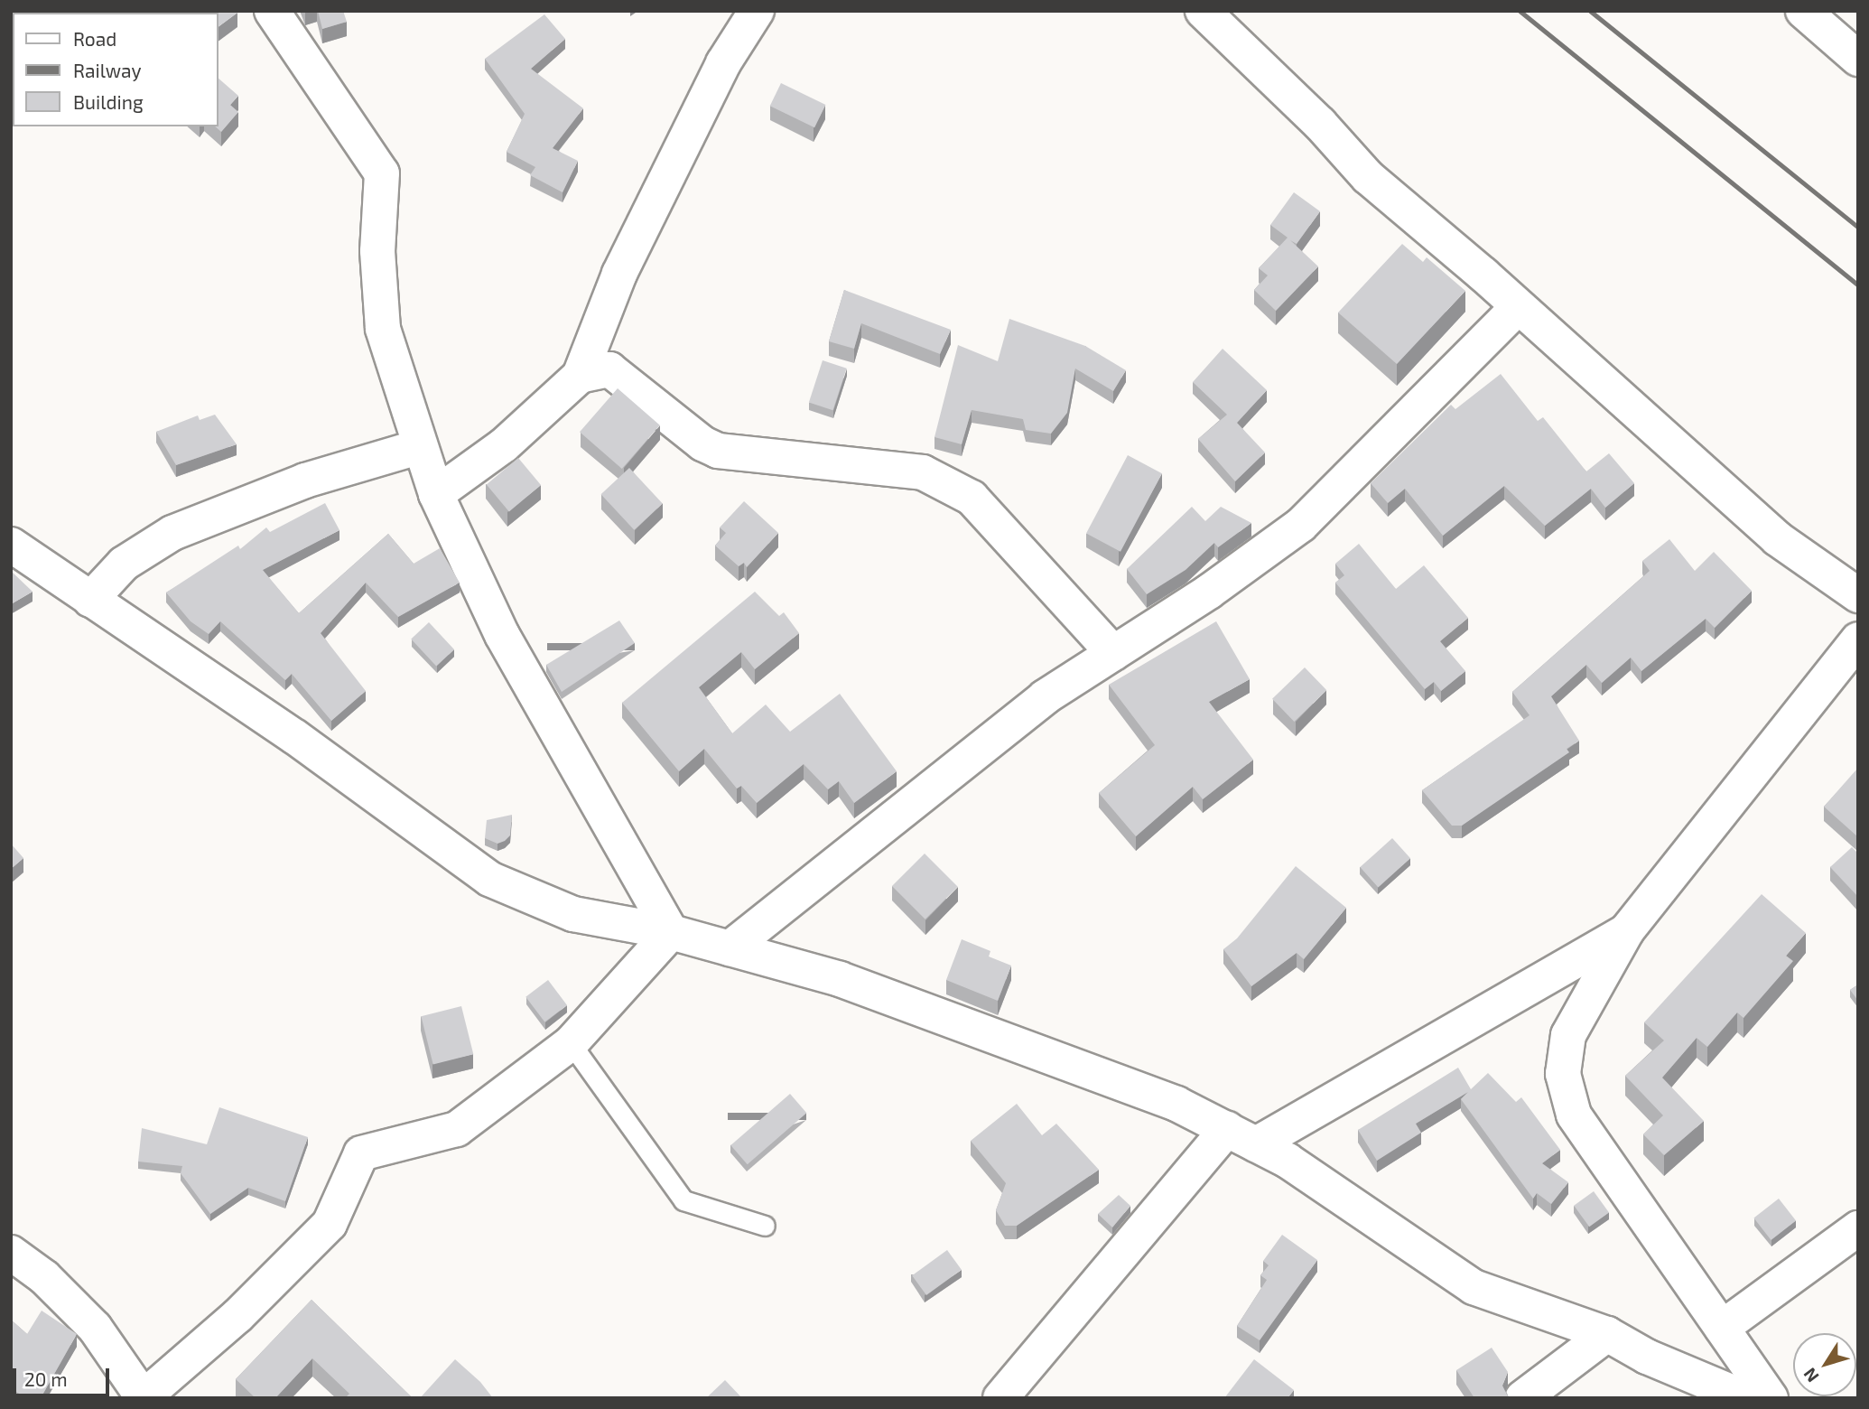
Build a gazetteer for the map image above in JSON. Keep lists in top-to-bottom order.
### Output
{
  "legend": ["Road", "Railway", "Building"],
  "scale_bar": "20 m",
  "north": "bottom left"
}
